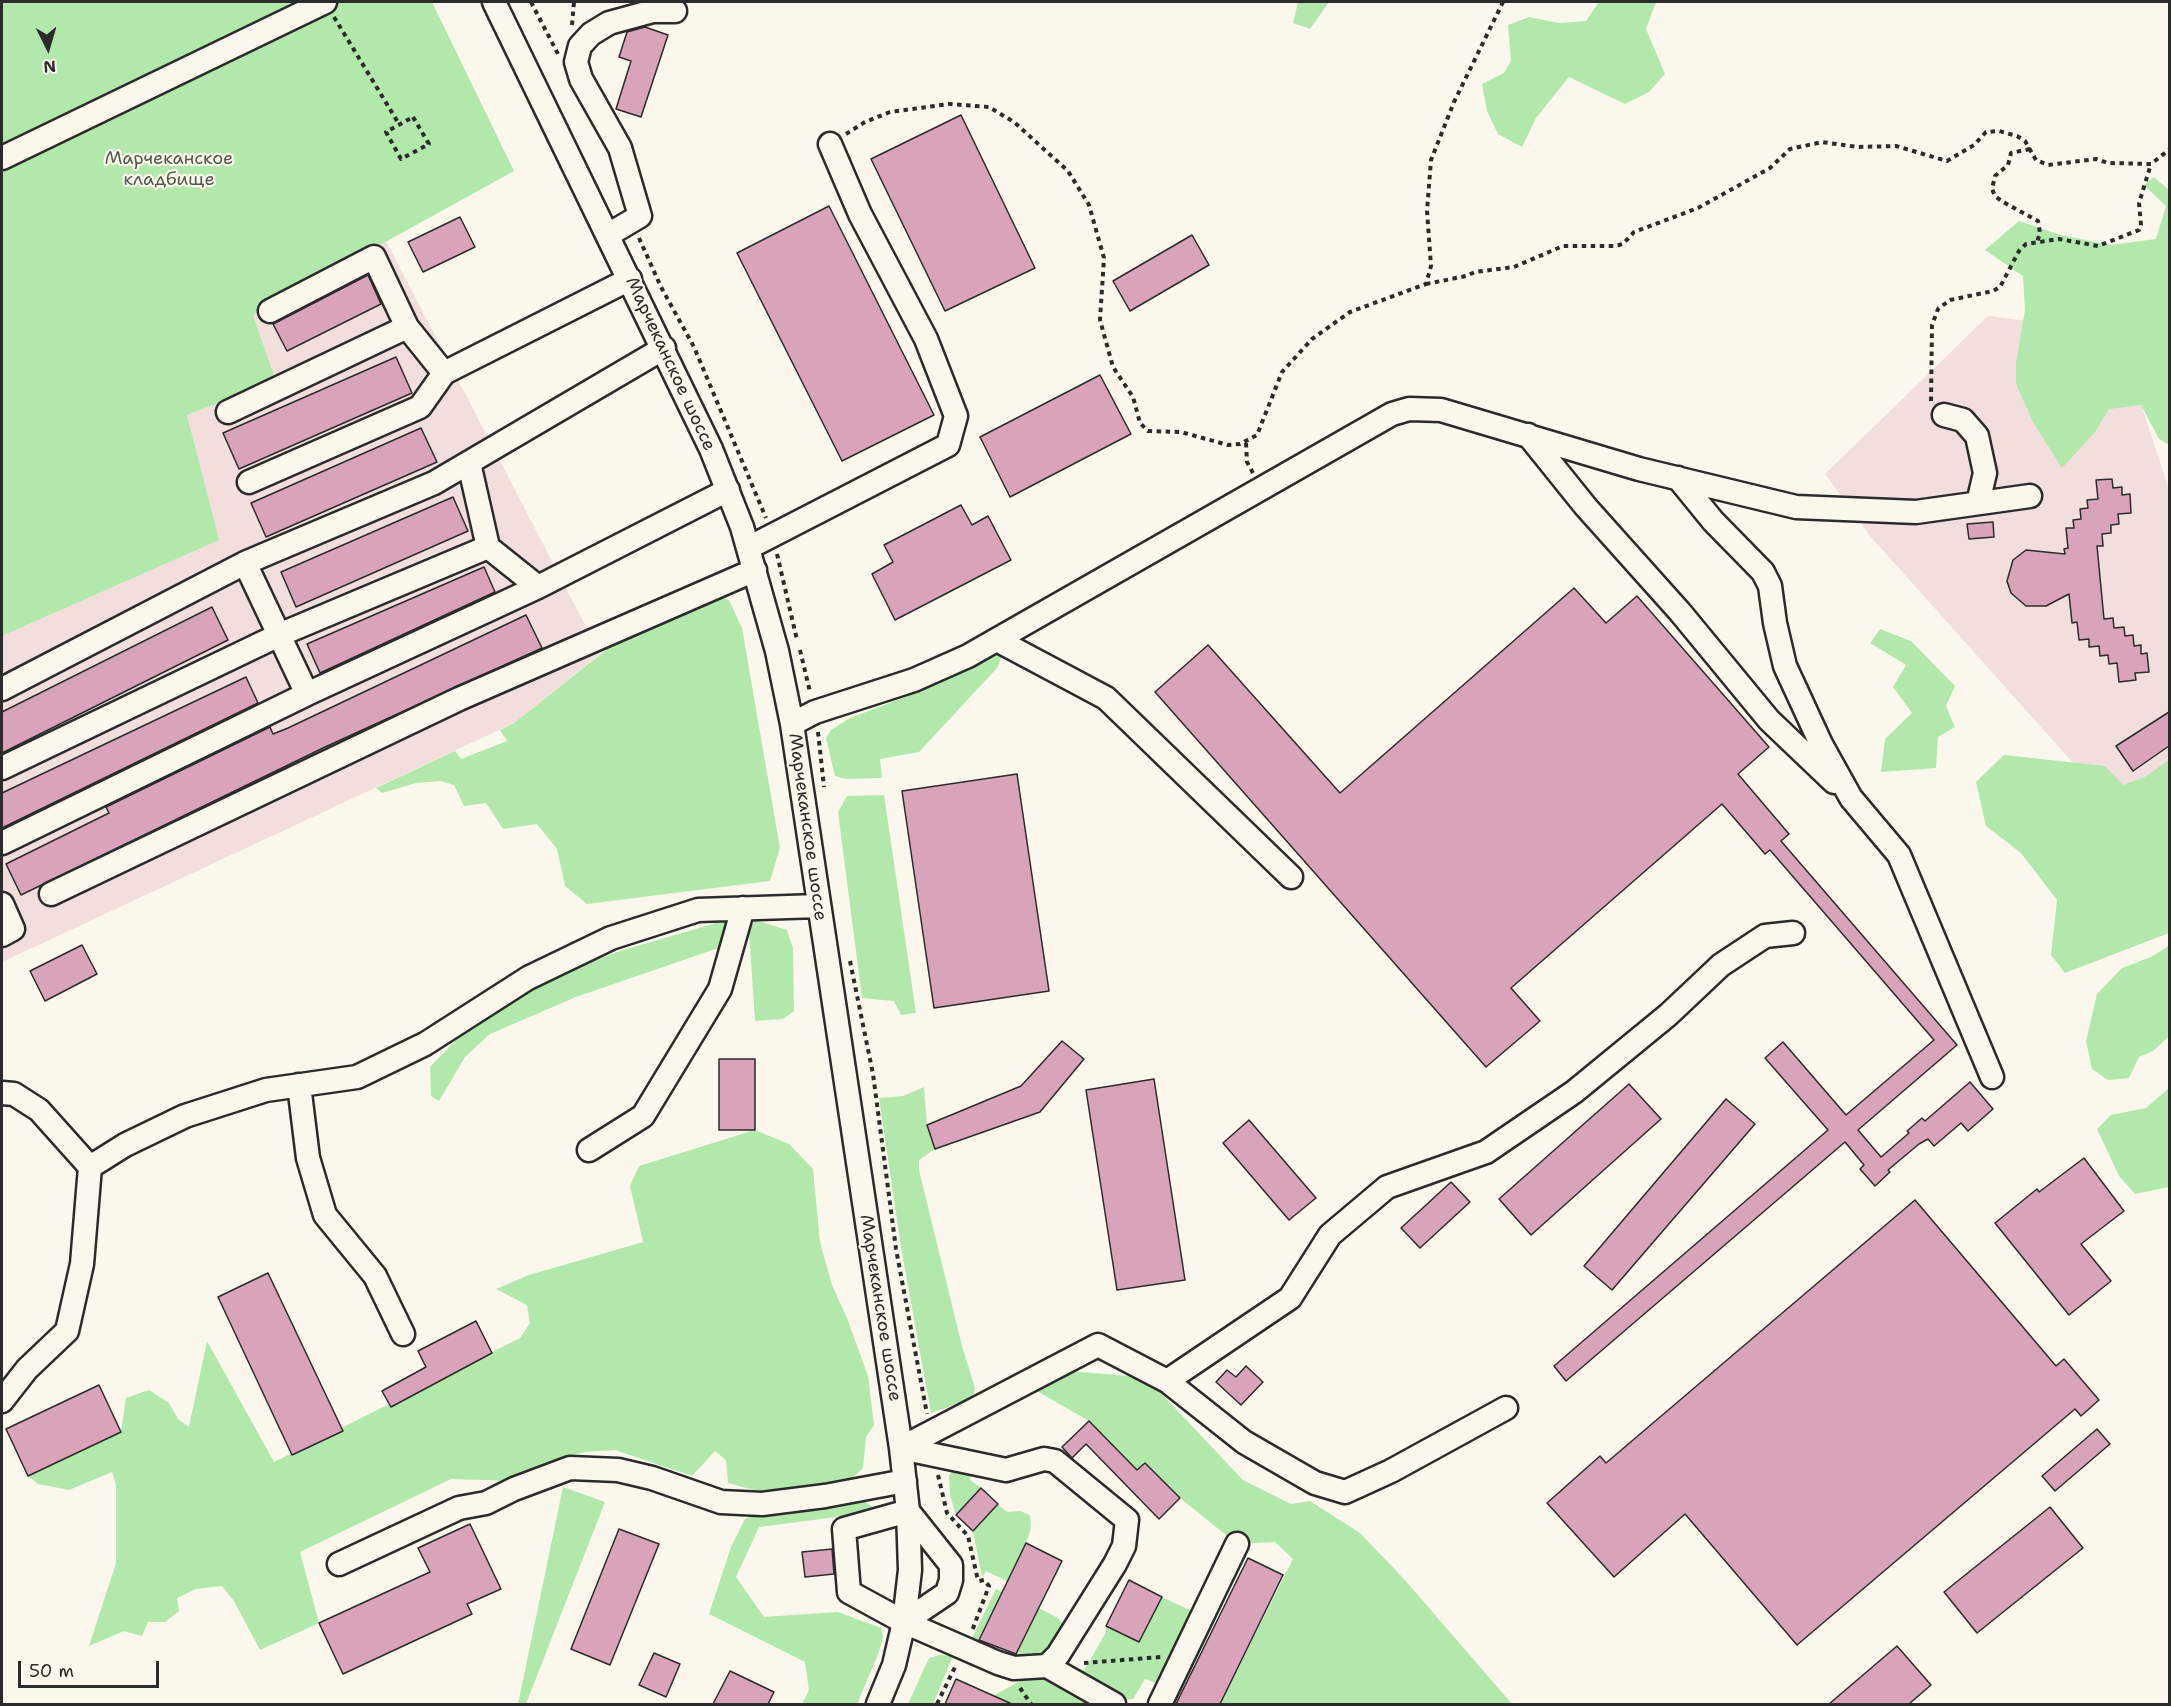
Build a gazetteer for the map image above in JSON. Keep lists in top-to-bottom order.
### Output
{
  "streets": {
    "street": ["Марчеканское шоссе"]
  },
  "parks": ["Марчеканское кладбище"],
  "scale_bar": "50 m",
  "north": "bottom"
}
